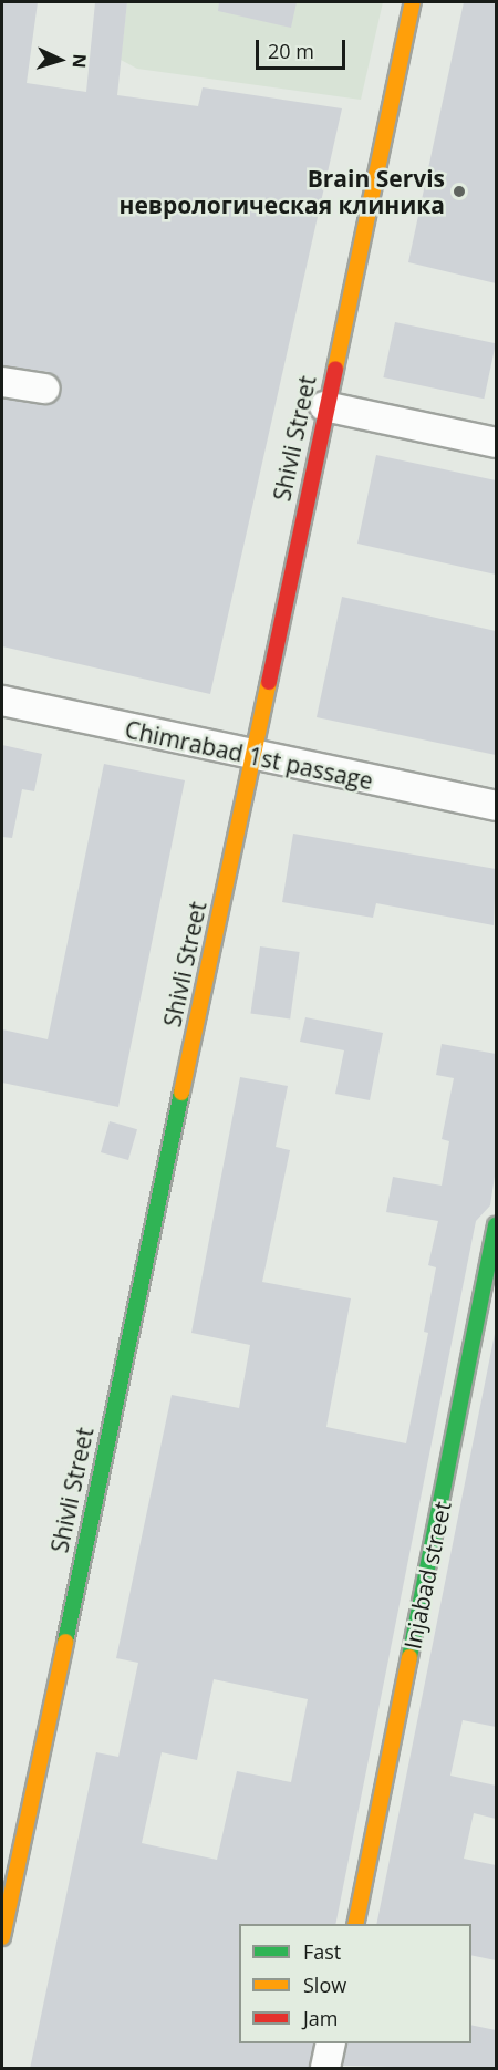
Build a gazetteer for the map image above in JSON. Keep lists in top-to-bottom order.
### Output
{
  "streets": {
    "street": ["Shivli Street", "Chimrabad 1st passage", "Injаbаd street"]
  },
  "crossings": [
    ["Shivli Street", "Chimrabad 1st passage"]
  ],
  "places": ["Brain Servis неврологическая клиника"],
  "legend": ["Fast", "Slow", "Jam"],
  "scale_bar": "20 m",
  "north": "right"
}
